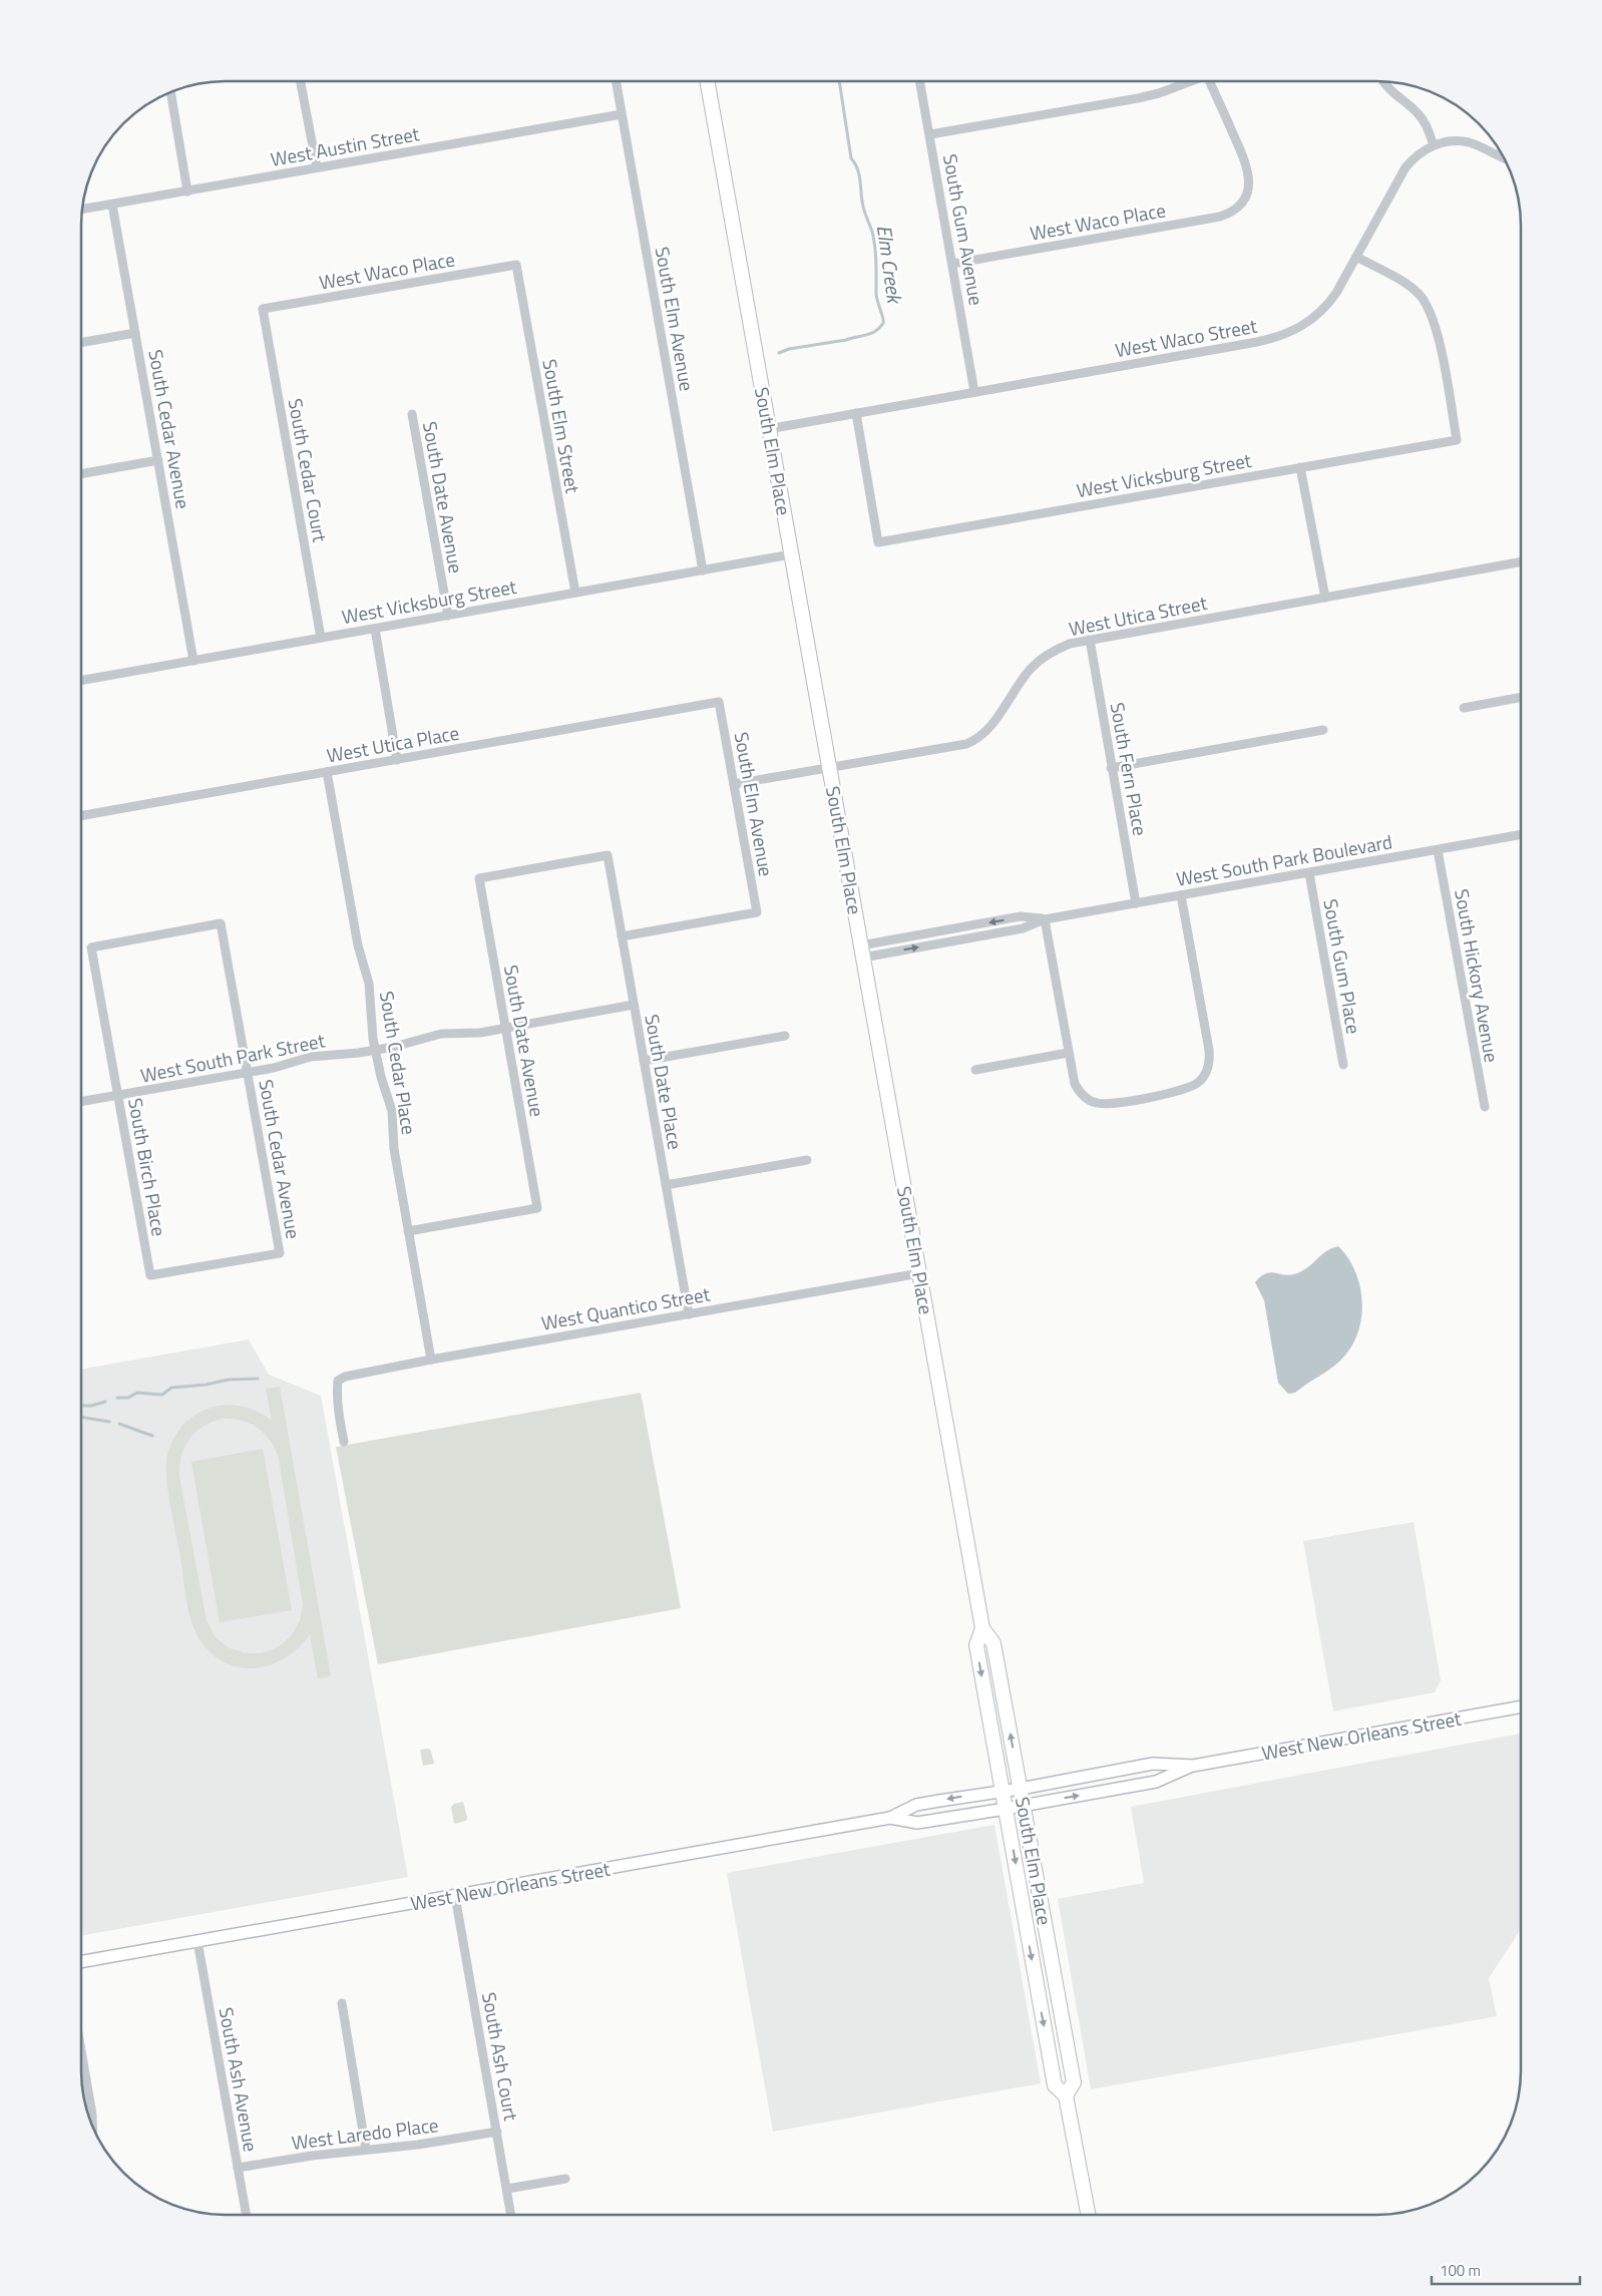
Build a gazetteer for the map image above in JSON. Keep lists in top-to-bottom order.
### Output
{
  "streets": {
    "main road": ["South Elm Place", "West New Orleans Street"],
    "street": [
      "West Austin Street",
      "West Waco Place",
      "South Gum Avenue",
      "South Elm Avenue",
      "West Waco Street",
      "South Elm Street",
      "South Cedar Avenue",
      "South Cedar Court",
      "West Vicksburg Street",
      "South Date Avenue",
      "West Utica Street",
      "West Utica Place",
      "South Fern Place",
      "West South Park Boulevard",
      "South Gum Place",
      "South Hickory Avenue",
      "West South Park Street",
      "South Cedar Place",
      "South Date Place",
      "South Birch Place",
      "West Quantico Street",
      "South Ash Court",
      "South Ash Avenue",
      "West Laredo Place"
    ]
  },
  "crossings": [
    ["West Austin Street", "South Elm Avenue"],
    ["West Austin Street", "South Cedar Avenue"],
    ["West Waco Place", "South Gum Avenue"],
    ["West Waco Place", "South Elm Street"],
    ["West Waco Place", "South Cedar Court"],
    ["South Gum Avenue", "West Waco Street"],
    ["South Elm Avenue", "West Vicksburg Street"],
    ["South Elm Avenue", "West Utica Street"],
    ["South Elm Avenue", "West Utica Place"],
    ["South Elm Avenue", "South Date Place"],
    ["West Waco Street", "South Elm Place"],
    ["West Waco Street", "West Vicksburg Street"],
    ["South Elm Street", "West Vicksburg Street"],
    ["South Cedar Avenue", "West Vicksburg Street"],
    ["South Cedar Avenue", "West South Park Street"],
    ["South Cedar Avenue", "South Birch Place"],
    ["South Elm Place", "West Vicksburg Street"],
    ["South Elm Place", "West Utica Street"],
    ["South Elm Place", "West South Park Boulevard"],
    ["South Elm Place", "West Quantico Street"],
    ["South Elm Place", "West New Orleans Street"],
    ["South Cedar Court", "West Vicksburg Street"],
    ["West Vicksburg Street", "South Date Avenue"],
    ["South Date Avenue", "West South Park Street"],
    ["South Date Avenue", "South Cedar Place"],
    ["South Date Avenue", "South Date Place"],
    ["West Utica Street", "South Fern Place"],
    ["West Utica Place", "South Cedar Place"],
    ["South Fern Place", "West South Park Boulevard"],
    ["West South Park Boulevard", "South Gum Place"],
    ["West South Park Boulevard", "South Hickory Avenue"],
    ["West South Park Street", "South Cedar Place"],
    ["West South Park Street", "South Date Place"],
    ["West South Park Street", "South Birch Place"],
    ["South Cedar Place", "West Quantico Street"],
    ["South Date Place", "West Quantico Street"],
    ["West New Orleans Street", "South Ash Court"],
    ["West New Orleans Street", "South Ash Avenue"],
    ["South Ash Court", "West Laredo Place"],
    ["South Ash Avenue", "West Laredo Place"]
  ],
  "water": ["Elm Creek"],
  "scale_bar": "100 m"
}
